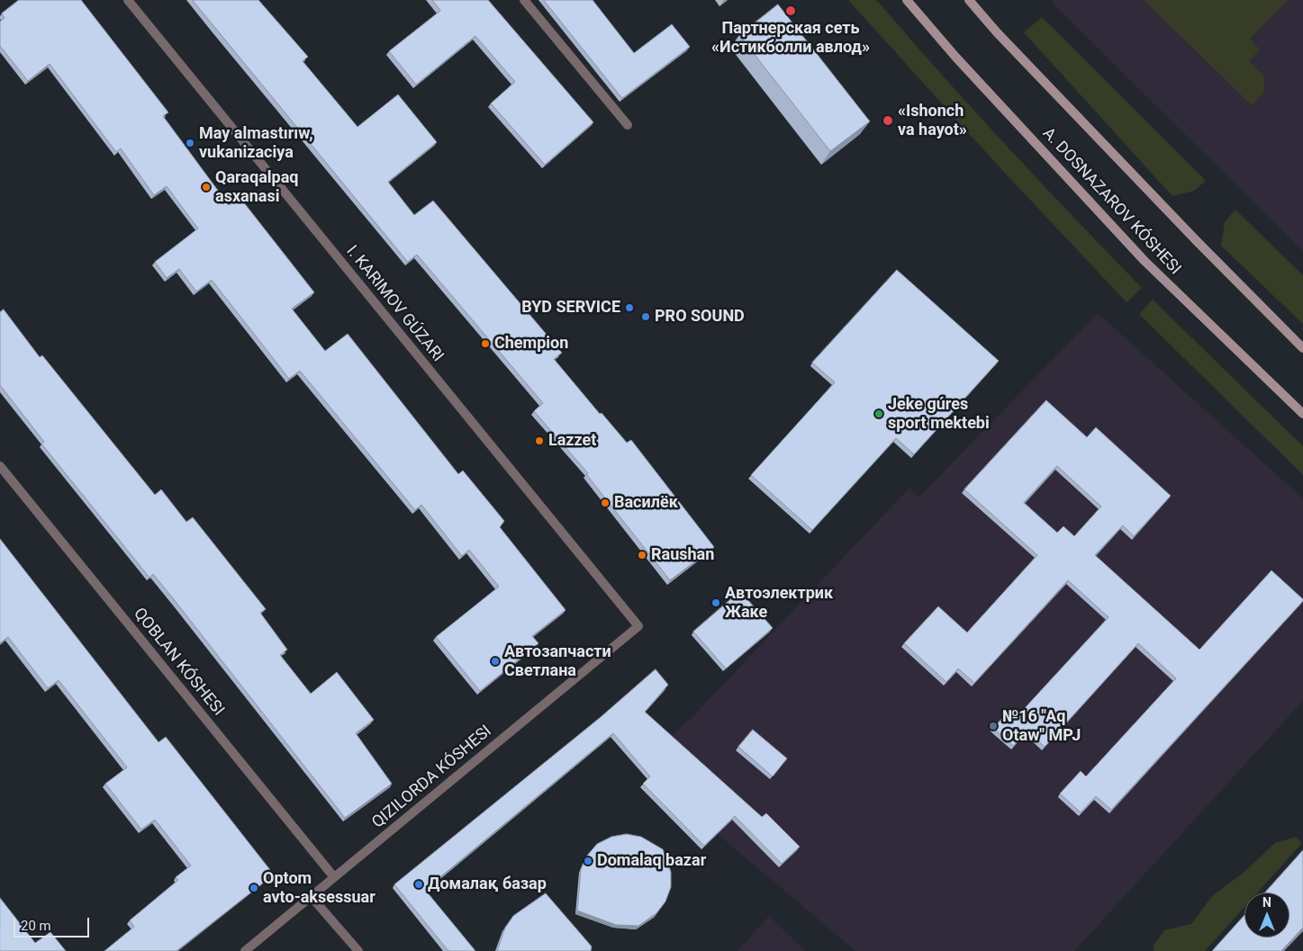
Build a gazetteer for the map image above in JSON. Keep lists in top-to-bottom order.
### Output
{
  "streets": {
    "main road": ["A. DOSNAZAROV KÓSHESI"],
    "street": ["QOBLAN KÓSHESI"]
  },
  "places": [
    "Партнерская сеть «Истикболли авлод»",
    "«Ishonch va hayot»",
    "May almastırıw, vukanizaciya",
    "Qaraqalpaq asxanasi",
    "BYD SERVICE",
    "PRO SOUND",
    "Chempion",
    "Jeke gúres sport mektebi",
    "Lazzet",
    "Василёк",
    "Raushan",
    "Автоэлектрик Жаке",
    "Автозапчасти Светлана",
    "№16 \"Aq Otaw\" MPJ",
    "Domalaq bazar",
    "Домалақ базар",
    "Optom avto-aksessuar"
  ],
  "scale_bar": "20 m",
  "north": "top"
}
